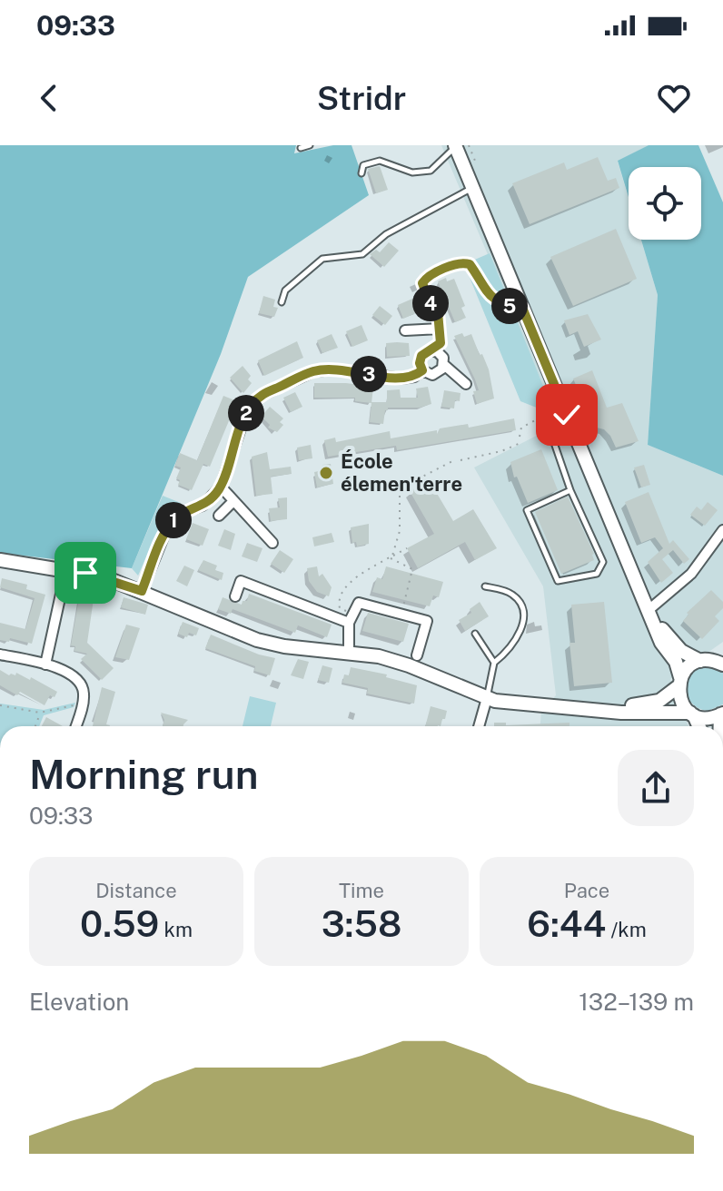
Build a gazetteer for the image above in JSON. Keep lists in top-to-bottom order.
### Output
{
  "places": ["École élemen'terre"],
  "page": {
    "status": "09:33",
    "header": "Stridr",
    "pins": [
      "4",
      "5",
      "3",
      "2",
      "1"
    ],
    "heading": ["Morning run", "09:33"],
    "stats": [
      ["Distance", "0.59 km"],
      ["Time", "3:58"],
      ["Pace", "6:44 /km"]
    ],
    "chart": ["Elevation", "132–139 m"]
  }
}
